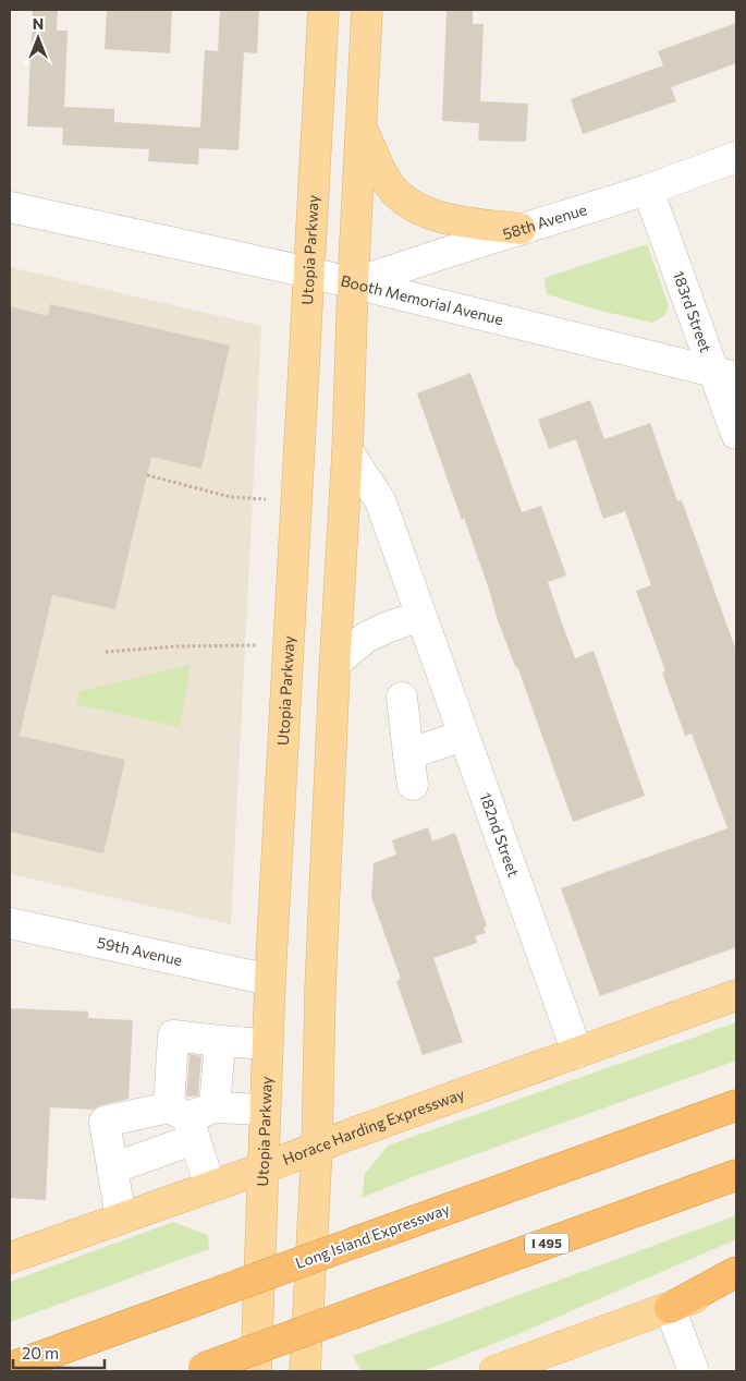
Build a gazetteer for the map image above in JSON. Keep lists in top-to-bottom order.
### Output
{
  "streets": {
    "highway": ["Long Island Expressway", "I 495"],
    "main road": ["Utopia Parkway", "Horace Harding Expressway"],
    "street": [
      "58th Avenue",
      "Booth Memorial Avenue",
      "183rd Street",
      "182nd Street",
      "59th Avenue"
    ]
  },
  "crossings": [
    ["58th Avenue", "Booth Memorial Avenue"],
    ["58th Avenue", "183rd Street"],
    ["Utopia Parkway", "Booth Memorial Avenue"],
    ["Utopia Parkway", "59th Avenue"],
    ["Utopia Parkway", "Horace Harding Expressway"],
    ["Booth Memorial Avenue", "183rd Street"],
    ["182nd Street", "Horace Harding Expressway"]
  ],
  "scale_bar": "20 m",
  "north": "top"
}
